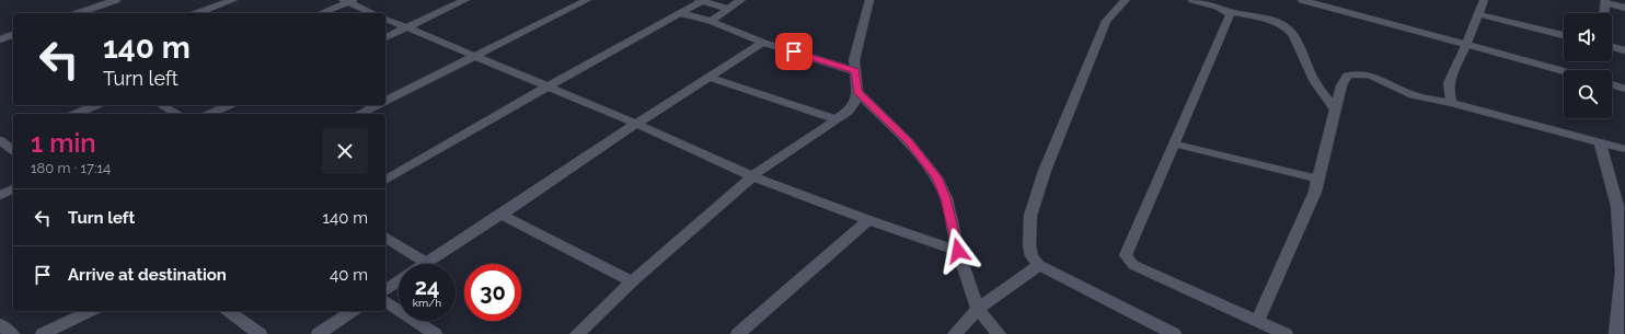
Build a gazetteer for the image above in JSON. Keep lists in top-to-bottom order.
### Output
{
  "page": {
    "turn": ["140 m", "Turn left"],
    "heading": ["1 min", "180 m · 17:14"],
    "list": [
      {
        "name": "Turn left",
        "value": "140 m"
      },
      {
        "name": "Arrive at destination",
        "value": "40 m"
      }
    ],
    "speed": "24 km/h",
    "limit": "30"
  }
}
